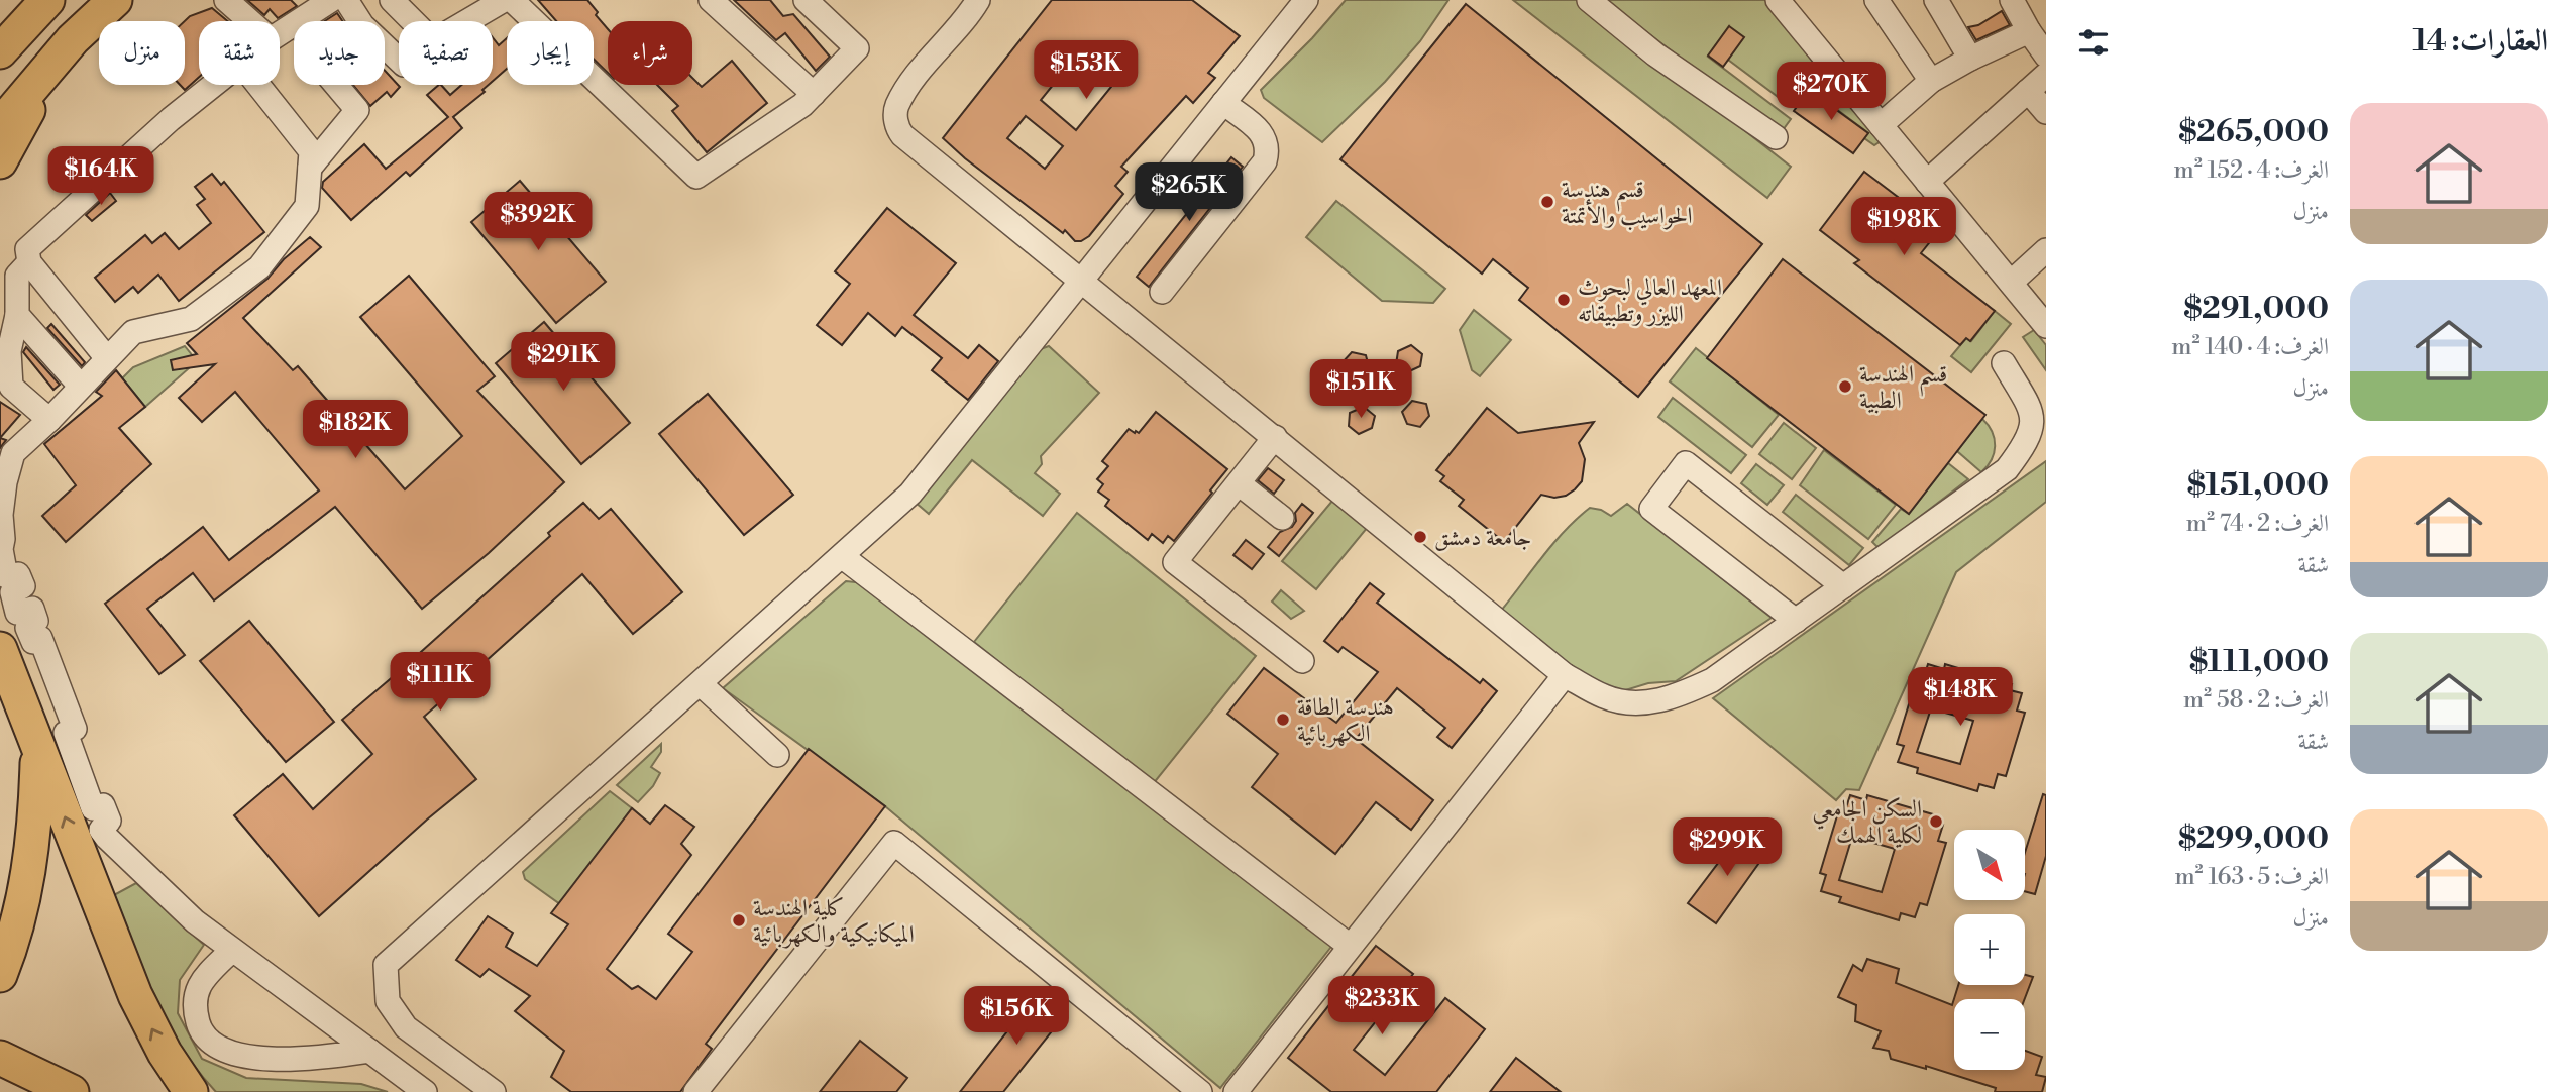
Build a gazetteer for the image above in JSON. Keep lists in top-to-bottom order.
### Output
{
  "places": [
    "قسم هندسة الحواسيب والأتمتة",
    "المعهد العالي لبحوث الليزر وتطبيقاته",
    "قسم الهندسة الطبية",
    "جامعة دمشق",
    "هندسة الطاقة الكهربائية",
    "السكن الجامعي لكلية الهمك",
    "كلية الهندسة الميكانيكية والكهربائية"
  ],
  "north": "bottom right",
  "page": {
    "heading": "العقارات: 14",
    "chip": [
      "شراء",
      "إيجار",
      "تصفية",
      "جديد",
      "شقة",
      "منزل"
    ],
    "price": [
      "$153K",
      "$270K",
      "$164K",
      "$265K",
      "$392K",
      "$198K",
      "$291K",
      "$151K",
      "$182K",
      "$111K",
      "$148K",
      "$299K",
      "$233K",
      "$156K"
    ],
    "list": [
      {
        "name": "$265,000",
        "note": "الغرف: 4 · 152 m² · منزل"
      },
      {
        "name": "$291,000",
        "note": "الغرف: 4 · 140 m² · منزل"
      },
      {
        "name": "$151,000",
        "note": "الغرف: 2 · 74 m² · شقة"
      },
      {
        "name": "$111,000",
        "note": "الغرف: 2 · 58 m² · شقة"
      },
      {
        "name": "$299,000",
        "note": "الغرف: 5 · 163 m² · منزل"
      }
    ],
    "map_buttons": ["+", "−"]
  }
}
